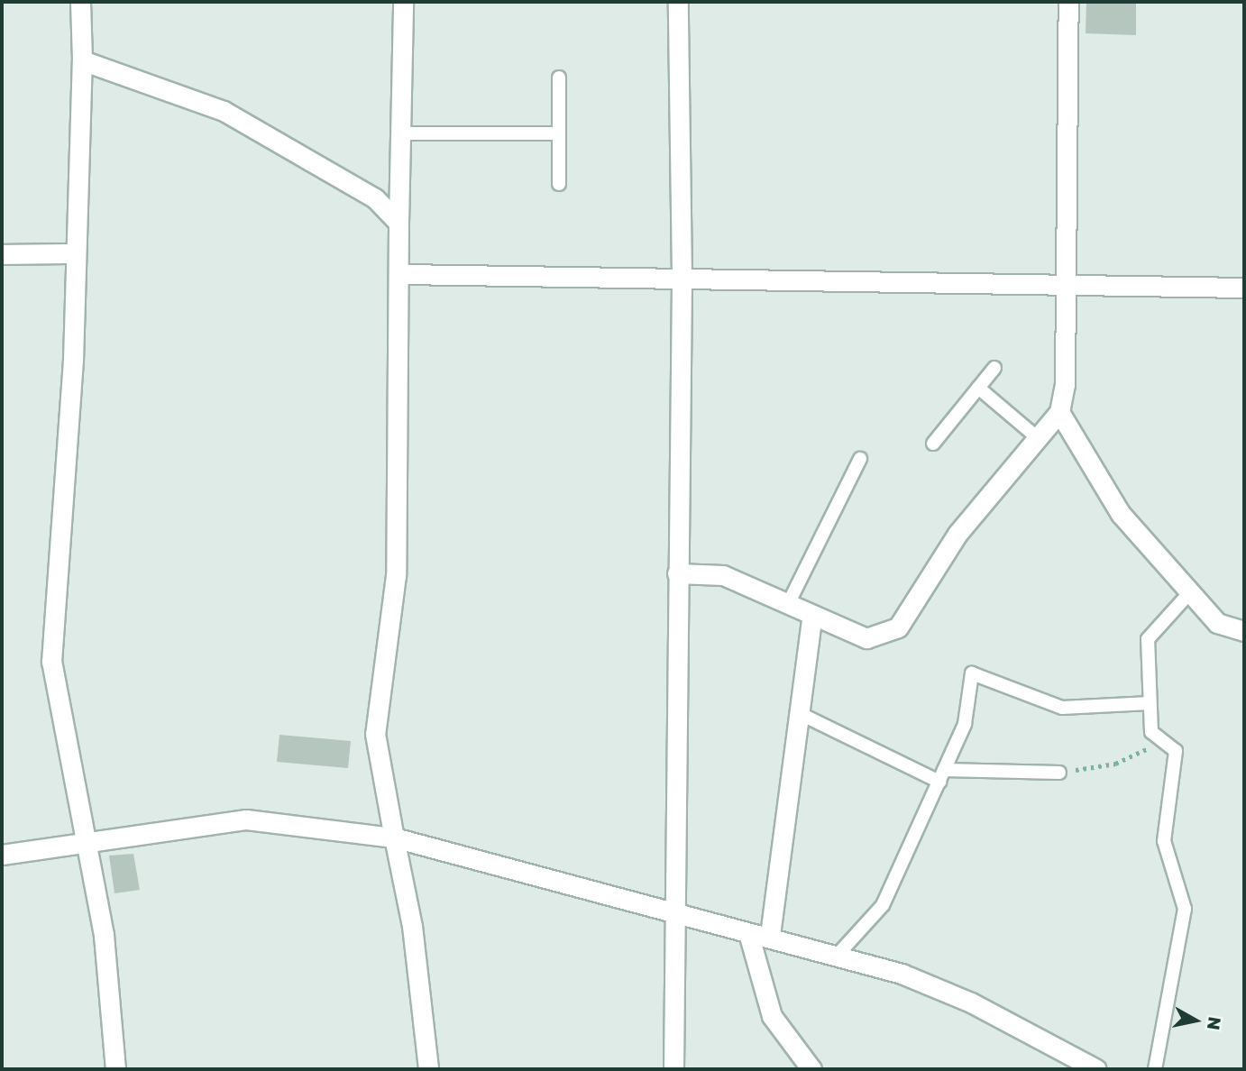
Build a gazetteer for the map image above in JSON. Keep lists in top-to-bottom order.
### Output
{
  "north": "right"
}
